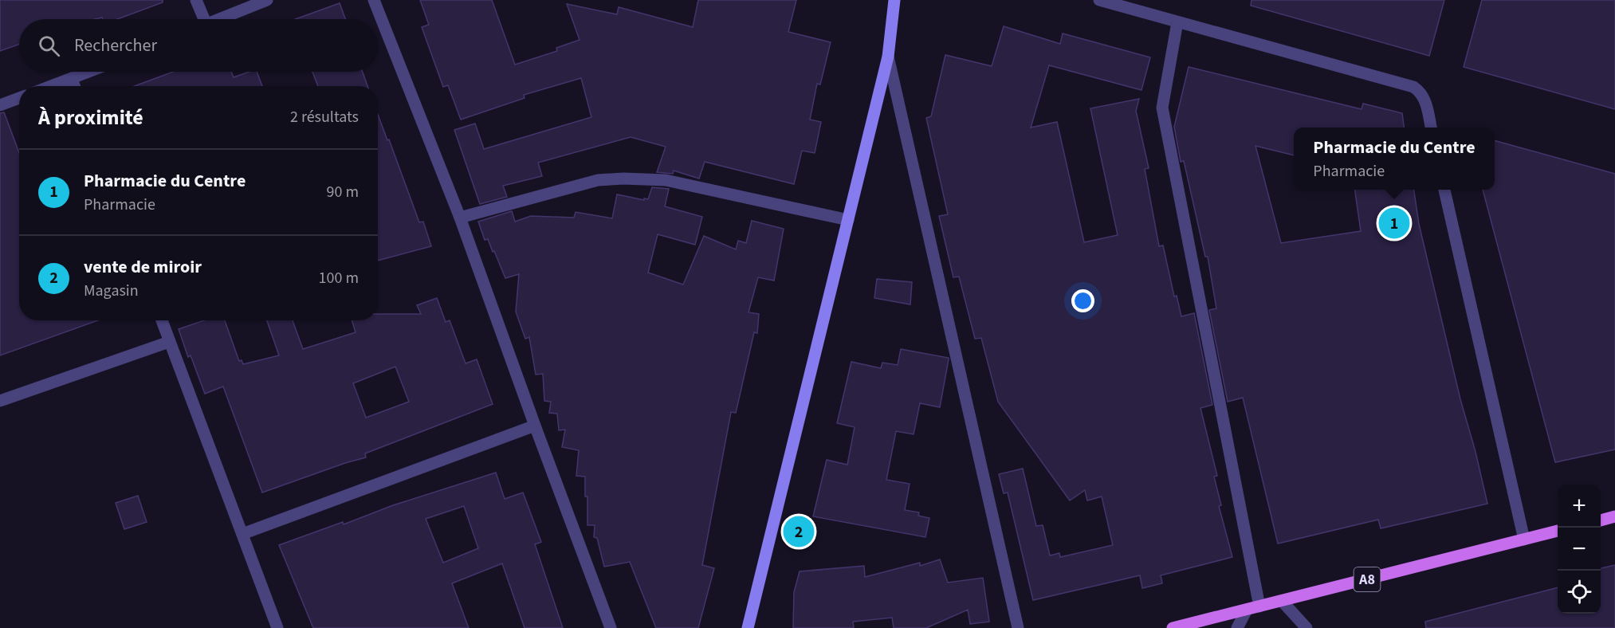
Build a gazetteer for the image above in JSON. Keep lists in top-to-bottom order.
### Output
{
  "streets": {
    "main road": ["A8"]
  },
  "page": {
    "search": "Rechercher",
    "heading": ["À proximité", "2 résultats"],
    "popup": ["Pharmacie du Centre", "Pharmacie"],
    "list": [
      {
        "mark": "1",
        "name": "Pharmacie du Centre",
        "note": "Pharmacie",
        "value": "90 m"
      },
      {
        "mark": "2",
        "name": "vente de miroir",
        "note": "Magasin",
        "value": "100 m"
      }
    ],
    "pins": ["1", "2"],
    "map_buttons": ["+", "−"]
  }
}
